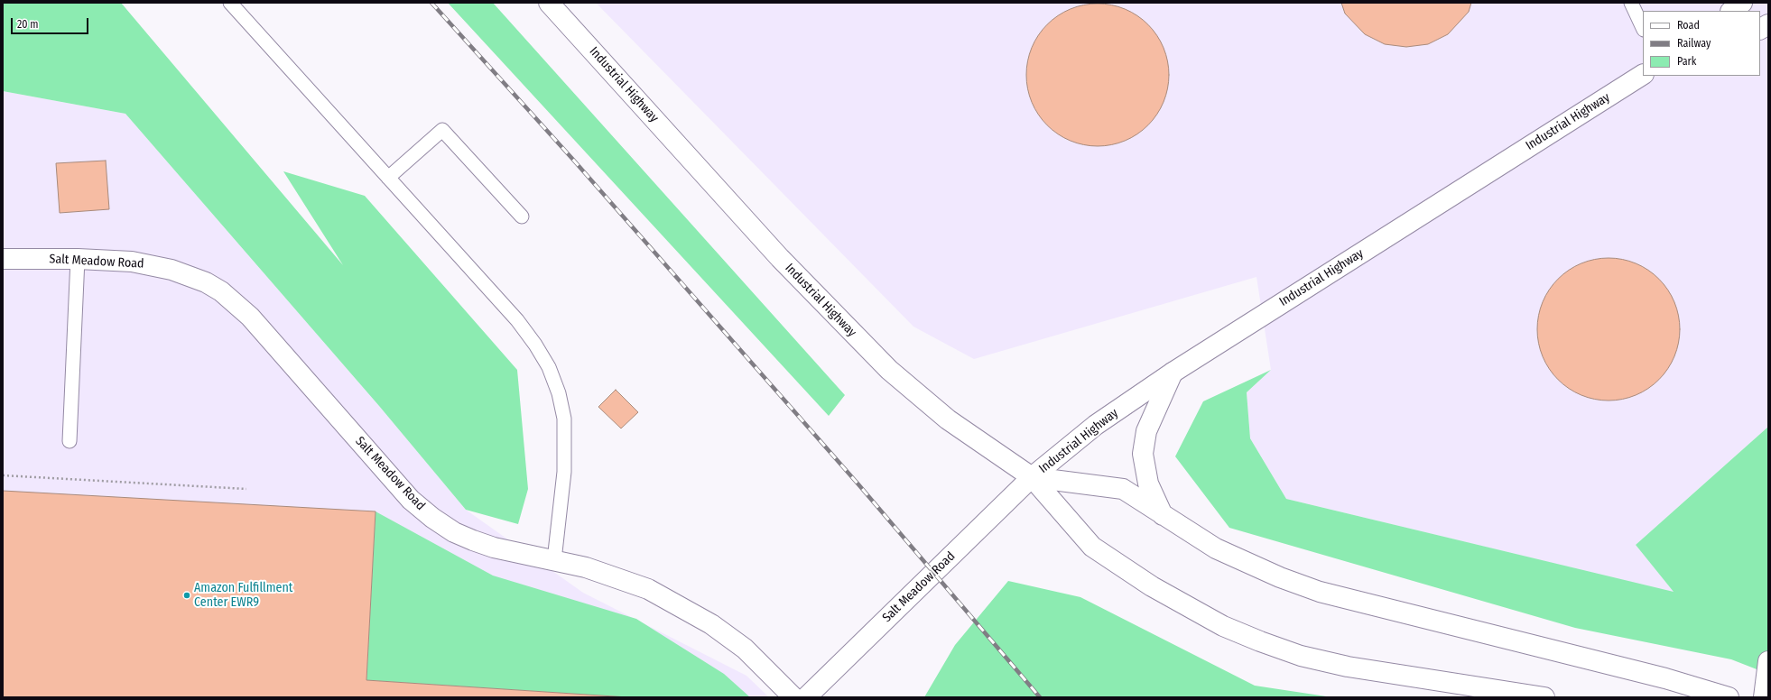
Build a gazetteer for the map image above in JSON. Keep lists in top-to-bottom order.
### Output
{
  "streets": {
    "main road": ["Industrial Highway", "Salt Meadow Road"]
  },
  "crossings": [
    ["Industrial Highway", "Salt Meadow Road"]
  ],
  "places": ["Amazon Fulfillment Center EWR9"],
  "legend": ["Road", "Railway", "Park"],
  "scale_bar": "20 m"
}
